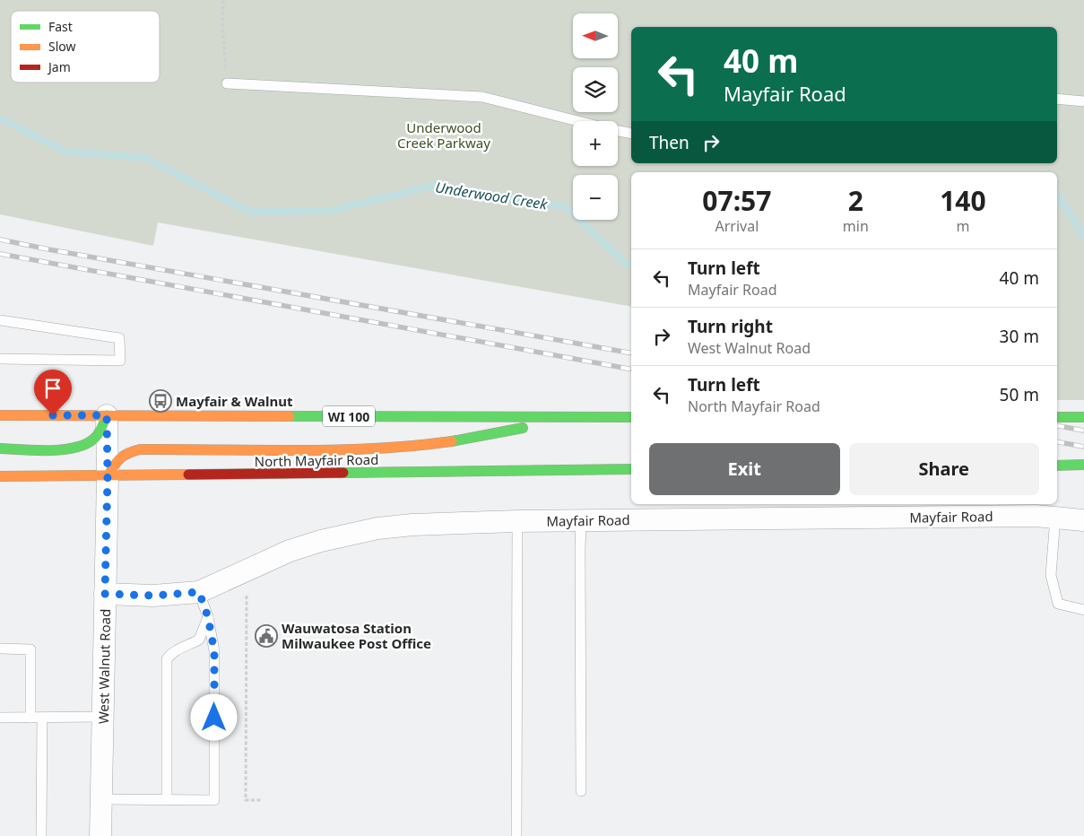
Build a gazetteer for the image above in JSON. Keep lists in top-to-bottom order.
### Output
{
  "streets": {
    "main road": ["WI 100", "North Mayfair Road"],
    "street": ["Mayfair Road", "West Walnut Road"]
  },
  "crossings": [
    ["WI 100", "West Walnut Road"],
    ["North Mayfair Road", "West Walnut Road"],
    ["Mayfair Road", "West Walnut Road"]
  ],
  "water": ["Underwood Creek"],
  "parks": ["Underwood Creek Parkway"],
  "places": {
    "bus stop": ["Mayfair & Walnut"],
    "public building": ["Wauwatosa Station Milwaukee Post Office"]
  },
  "legend": ["Fast", "Slow", "Jam"],
  "north": "left",
  "page": {
    "map_buttons": ["+", "−"],
    "turn": ["40 m", "Mayfair Road"],
    "then": "Then",
    "eta": [
      "07:57",
      "Arrival",
      "2",
      "min",
      "140",
      "m"
    ],
    "list": [
      {
        "name": "Turn left",
        "note": "Mayfair Road",
        "value": "40 m"
      },
      {
        "name": "Turn right",
        "note": "West Walnut Road",
        "value": "30 m"
      },
      {
        "name": "Turn left",
        "note": "North Mayfair Road",
        "value": "50 m"
      }
    ],
    "buttons": ["Exit", "Share"]
  }
}
